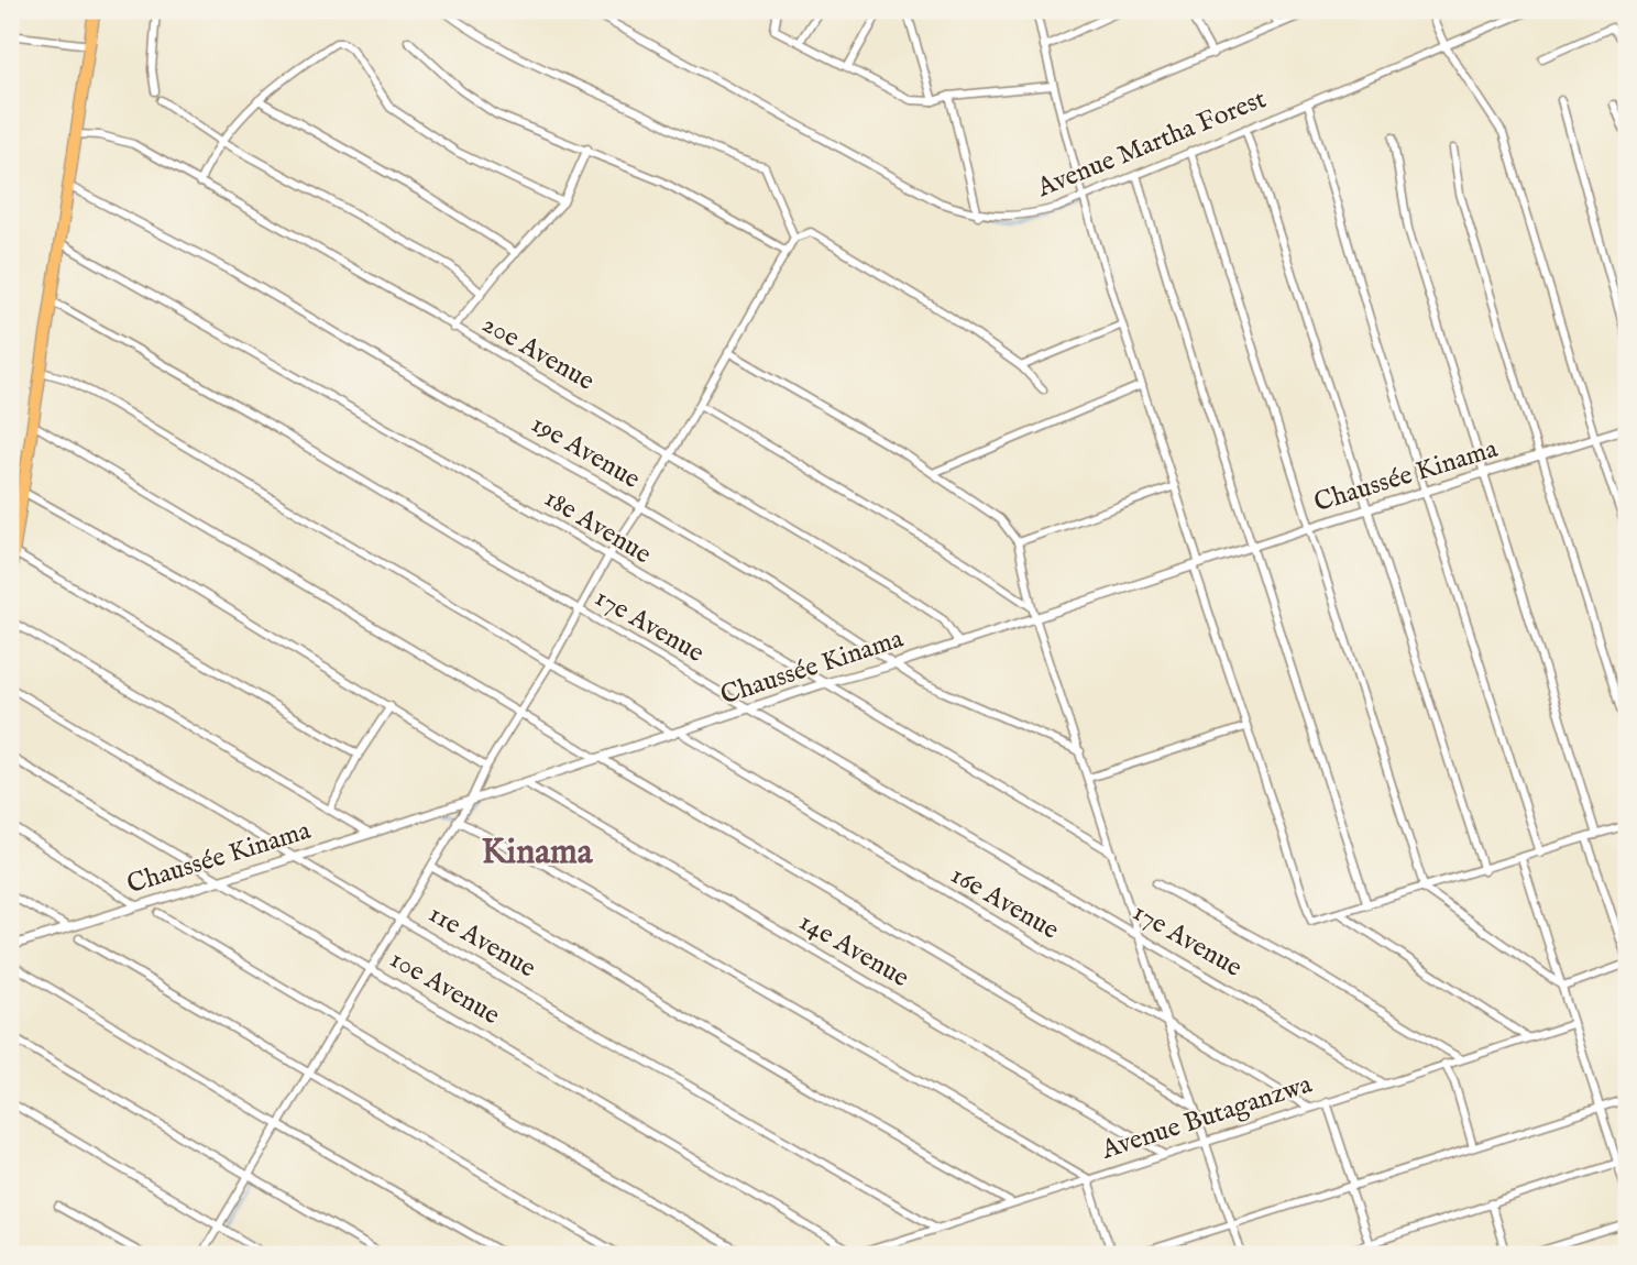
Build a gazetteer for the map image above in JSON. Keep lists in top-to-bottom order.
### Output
{
  "streets": {
    "street": [
      "Avenue Martha Forest",
      "20e Avenue",
      "19e Avenue",
      "Chaussée Kinama",
      "18e Avenue",
      "17e Avenue",
      "16e Avenue",
      "11e Avenue",
      "14e Avenue",
      "10e Avenue",
      "Avenue Butaganzwa"
    ]
  },
  "crossings": [
    ["20e Avenue", "Chaussée Kinama"],
    ["19e Avenue", "Chaussée Kinama"],
    ["Chaussée Kinama", "18e Avenue"],
    ["Chaussée Kinama", "17e Avenue"],
    ["Chaussée Kinama", "16e Avenue"],
    ["Chaussée Kinama", "11e Avenue"],
    ["Chaussée Kinama", "14e Avenue"],
    ["Chaussée Kinama", "10e Avenue"],
    ["17e Avenue", "Avenue Butaganzwa"],
    ["16e Avenue", "Avenue Butaganzwa"],
    ["11e Avenue", "Avenue Butaganzwa"],
    ["14e Avenue", "Avenue Butaganzwa"],
    ["10e Avenue", "Avenue Butaganzwa"]
  ],
  "districts": ["Kinama"]
}
